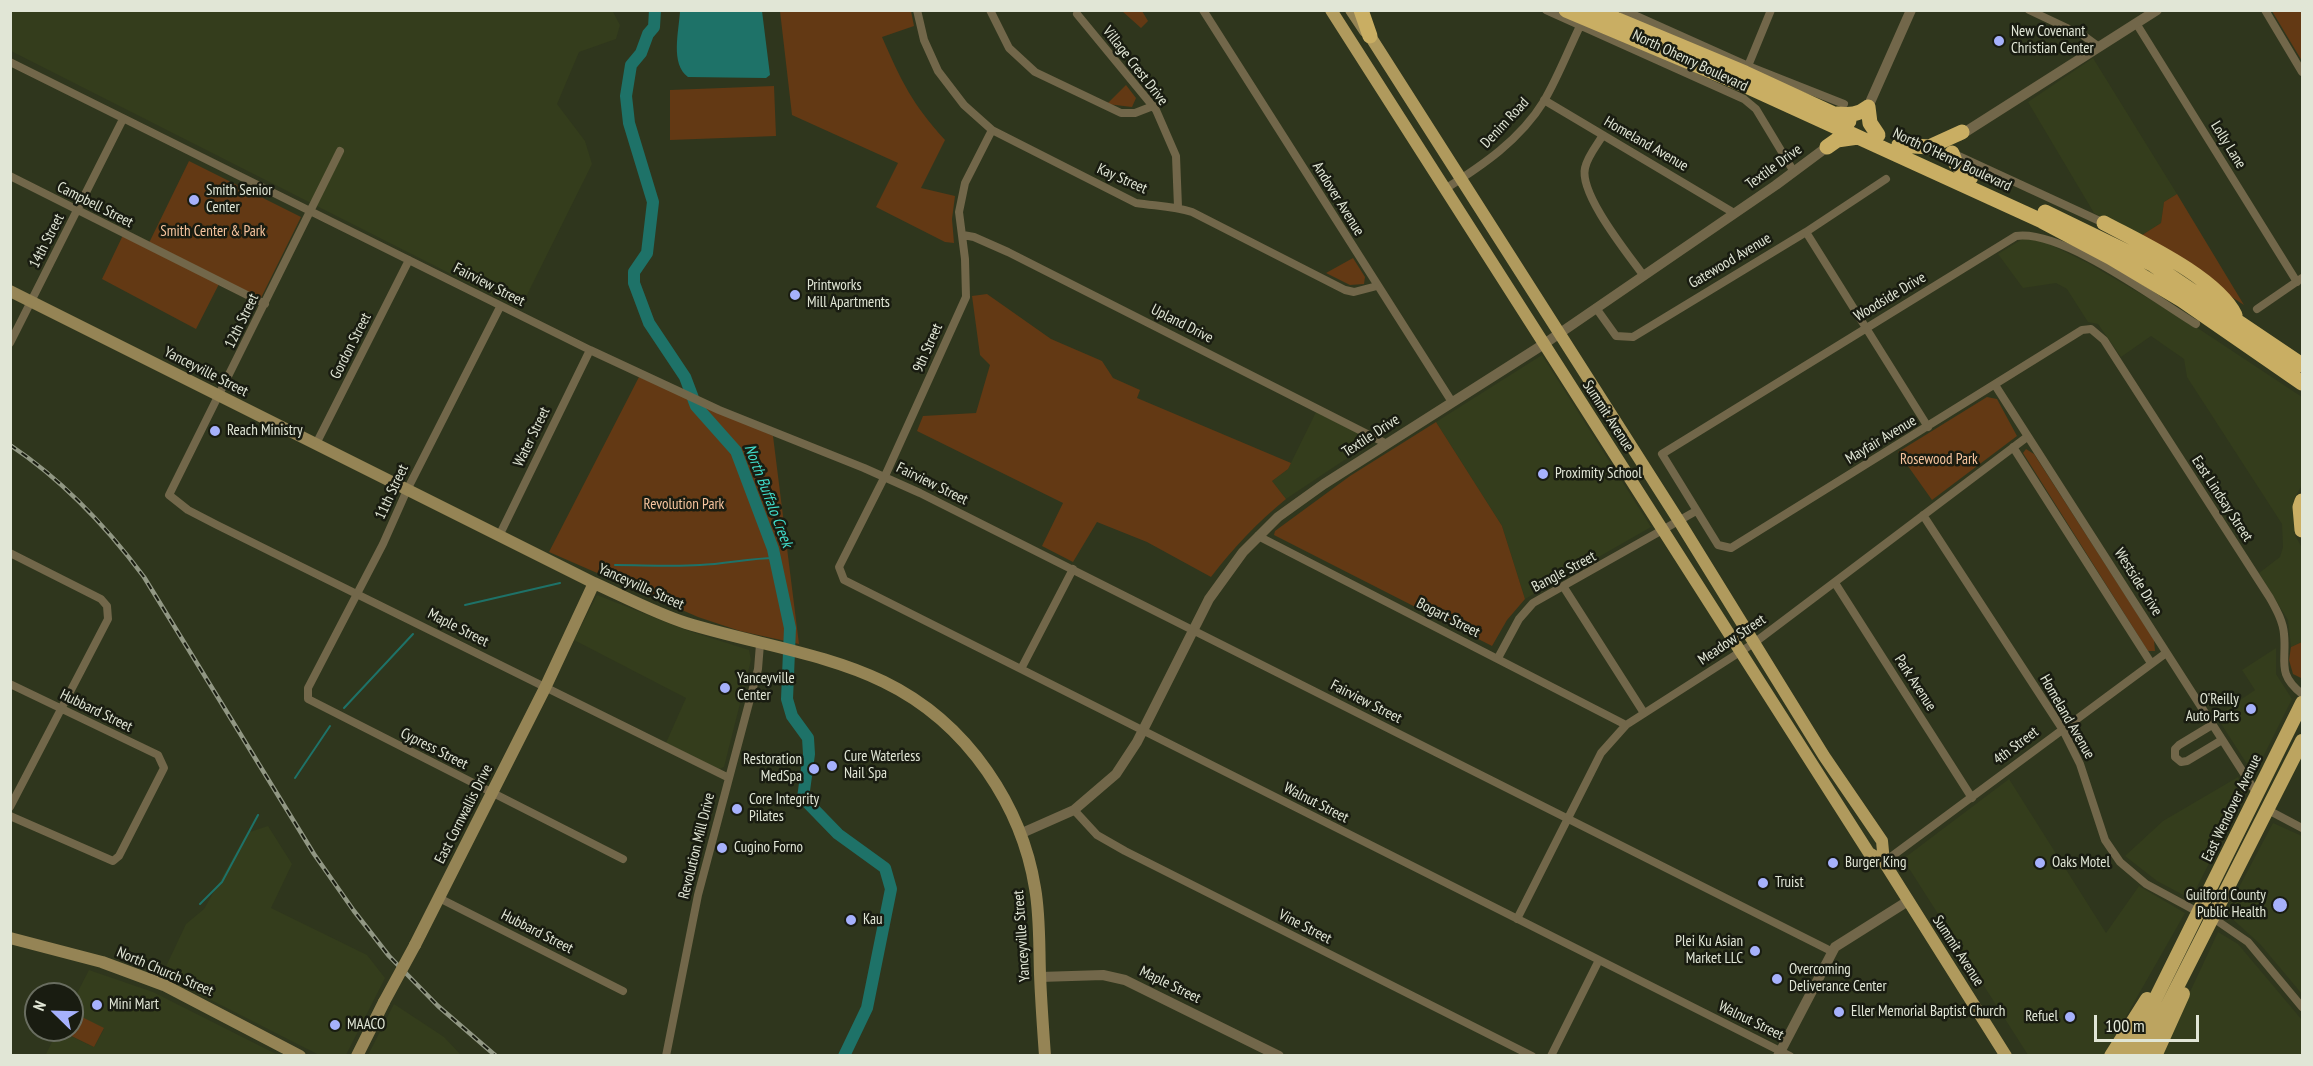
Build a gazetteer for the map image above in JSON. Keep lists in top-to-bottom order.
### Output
{
  "streets": {
    "highway": ["North O'Henry Boulevard", "East Wendover Avenue"],
    "main road": [
      "Yanceyville Street",
      "Summit Avenue",
      "East Cornwallis Drive",
      "North Church Street"
    ],
    "street": [
      "North Ohenry Boulevard",
      "Village Crest Drive",
      "Denim Road",
      "Homeland Avenue",
      "Lolly Lane",
      "Textile Drive",
      "Kay Street",
      "Andover Avenue",
      "Campbell Street",
      "14th Street",
      "Gatewood Avenue",
      "Fairview Street",
      "Woodside Drive",
      "12th Street",
      "Upland Drive",
      "Gordon Street",
      "9th Street",
      "Water Street",
      "Mayfair Avenue",
      "11th Street",
      "East Lindsay Street",
      "Bangle Street",
      "Westside Drive",
      "Bogart Street",
      "Maple Street",
      "Meadow Street",
      "Park Avenue",
      "Hubbard Street",
      "4th Street",
      "Cypress Street",
      "Walnut Street",
      "Revolution Mill Drive",
      "Vine Street"
    ]
  },
  "crossings": [
    ["North Ohenry Boulevard", "Denim Road"],
    ["North Ohenry Boulevard", "North O'Henry Boulevard"],
    ["North Ohenry Boulevard", "Textile Drive"],
    ["Village Crest Drive", "Kay Street"],
    ["Denim Road", "Homeland Avenue"],
    ["Denim Road", "Summit Avenue"],
    ["Homeland Avenue", "Textile Drive"],
    ["Homeland Avenue", "Meadow Street"],
    ["Homeland Avenue", "4th Street"],
    ["Homeland Avenue", "East Wendover Avenue"],
    ["Textile Drive", "Andover Avenue"],
    ["Textile Drive", "Gatewood Avenue"],
    ["Textile Drive", "Fairview Street"],
    ["Textile Drive", "Upland Drive"],
    ["Textile Drive", "Yanceyville Street"],
    ["Textile Drive", "Summit Avenue"],
    ["Textile Drive", "Bogart Street"],
    ["Textile Drive", "Walnut Street"],
    ["Textile Drive", "Vine Street"],
    ["Kay Street", "Andover Avenue"],
    ["Kay Street", "9th Street"],
    ["Campbell Street", "14th Street"],
    ["Campbell Street", "12th Street"],
    ["14th Street", "Fairview Street"],
    ["14th Street", "Yanceyville Street"],
    ["Fairview Street", "12th Street"],
    ["Fairview Street", "Gordon Street"],
    ["Fairview Street", "9th Street"],
    ["Fairview Street", "Water Street"],
    ["Fairview Street", "11th Street"],
    ["Fairview Street", "Meadow Street"],
    ["Woodside Drive", "Mayfair Avenue"],
    ["Woodside Drive", "Bangle Street"],
    ["12th Street", "Yanceyville Street"],
    ["12th Street", "Maple Street"],
    ["Upland Drive", "9th Street"],
    ["Gordon Street", "Yanceyville Street"],
    ["9th Street", "Walnut Street"],
    ["Yanceyville Street", "Water Street"],
    ["Yanceyville Street", "11th Street"],
    ["Yanceyville Street", "Maple Street"],
    ["Yanceyville Street", "East Cornwallis Drive"],
    ["Yanceyville Street", "Revolution Mill Drive"],
    ["Summit Avenue", "Bangle Street"],
    ["Summit Avenue", "Meadow Street"],
    ["Summit Avenue", "4th Street"],
    ["Mayfair Avenue", "East Lindsay Street"],
    ["Mayfair Avenue", "Bangle Street"],
    ["Mayfair Avenue", "Westside Drive"],
    ["11th Street", "Maple Street"],
    ["11th Street", "Cypress Street"],
    ["Bangle Street", "Bogart Street"],
    ["Westside Drive", "Meadow Street"],
    ["Westside Drive", "4th Street"],
    ["Westside Drive", "East Wendover Avenue"],
    ["Bogart Street", "Meadow Street"],
    ["Maple Street", "East Cornwallis Drive"],
    ["Maple Street", "Revolution Mill Drive"],
    ["Meadow Street", "Park Avenue"],
    ["Meadow Street", "Walnut Street"],
    ["Park Avenue", "4th Street"],
    ["Hubbard Street", "East Cornwallis Drive"],
    ["Cypress Street", "East Cornwallis Drive"]
  ],
  "water": ["North Buffalo Creek"],
  "parks": ["Smith Center & Park", "Rosewood Park", "Revolution Park"],
  "places": [
    "New Covenant Christian Center",
    "Smith Senior Center",
    "Printworks Mill Apartments",
    "Reach Ministry",
    "Proximity School",
    "Yanceyville Center",
    "O'Reilly Auto Parts",
    "Cure Waterless Nail Spa",
    "Restoration MedSpa",
    "Core Integrity Pilates",
    "Cugino Forno",
    "Burger King",
    "Oaks Motel",
    "Truist",
    "Guilford County Public Health",
    "Kau",
    "Plei Ku Asian Market LLC",
    "Overcoming Deliverance Center",
    "Mini Mart",
    "Eller Memorial Baptist Church",
    "Refuel",
    "MAACO"
  ],
  "scale_bar": "100 m",
  "north": "top left"
}
